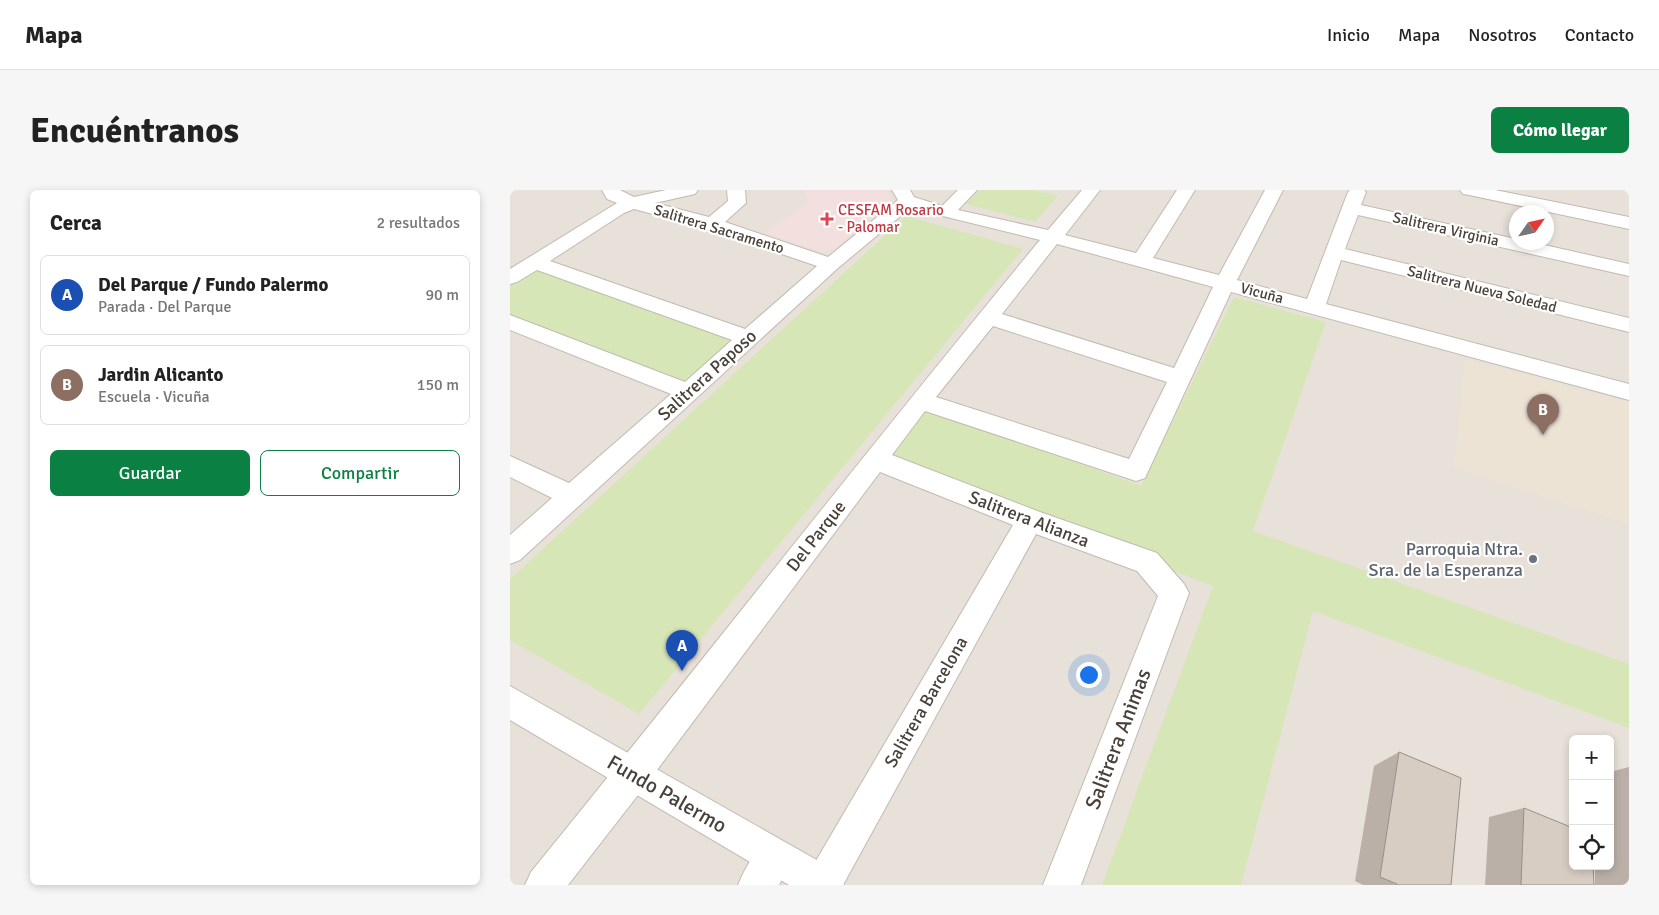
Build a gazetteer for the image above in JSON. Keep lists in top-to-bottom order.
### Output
{
  "streets": {
    "street": [
      "Salitrera Sacramento",
      "Salitrera Virginia",
      "Salitrera Nueva Soledad",
      "Vicuña",
      "Salitrera Paposo",
      "Salitrera Alianza",
      "Del Parque",
      "Salitrera Barcelona",
      "Salitrera Animas",
      "Fundo Palermo"
    ]
  },
  "crossings": [
    ["Salitrera Sacramento", "Salitrera Paposo"],
    ["Vicuña", "Salitrera Paposo"],
    ["Vicuña", "Del Parque"],
    ["Salitrera Alianza", "Del Parque"],
    ["Salitrera Alianza", "Salitrera Barcelona"],
    ["Salitrera Alianza", "Salitrera Animas"],
    ["Del Parque", "Fundo Palermo"],
    ["Salitrera Barcelona", "Fundo Palermo"]
  ],
  "places": {
    "health": ["CESFAM Rosario - Palomar"],
    "other": ["Parroquia Ntra. Sra. de la Esperanza"]
  },
  "north": "top right",
  "page": {
    "header": "Mapa",
    "nav": [
      "Inicio",
      "Mapa",
      "Nosotros",
      "Contacto"
    ],
    "buttons": [
      "Cómo llegar",
      ["Guardar", "Compartir"]
    ],
    "title": "Encuéntranos",
    "heading": ["Cerca", "2 resultados"],
    "list": [
      {
        "mark": "A",
        "name": "Del Parque / Fundo Palermo",
        "note": "Parada · Del Parque",
        "value": "90 m"
      },
      {
        "mark": "B",
        "name": "Jardin Alicanto",
        "note": "Escuela · Vicuña",
        "value": "150 m"
      }
    ],
    "pins": ["B", "A"],
    "map_buttons": ["+", "−"]
  }
}
